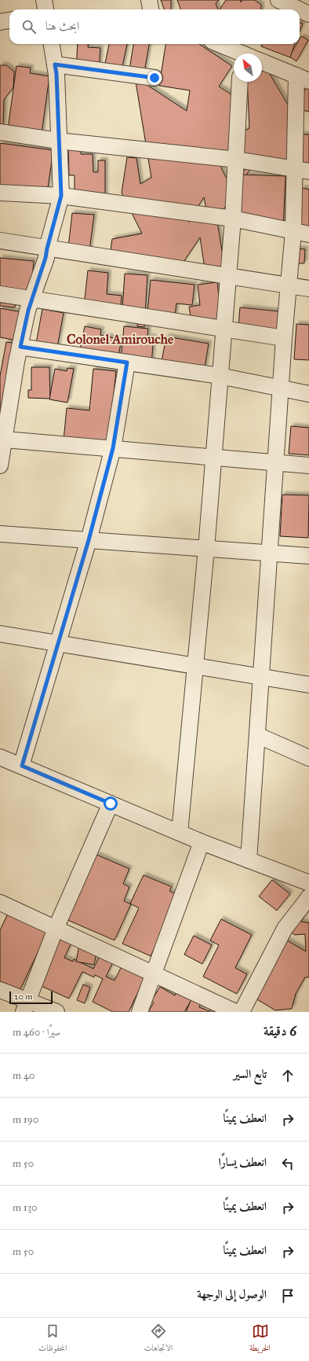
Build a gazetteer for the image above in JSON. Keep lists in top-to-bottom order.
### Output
{
  "districts": ["Colonel Amirouche"],
  "scale_bar": "20 m",
  "north": "top left",
  "page": {
    "search": "ابحث هنا",
    "scale": "20 m",
    "heading": ["6 دقيقة", "سيرًا · 460 m"],
    "list": [
      ["تابع السير", "40 m"],
      ["انعطف يمينًا", "190 m"],
      ["انعطف يسارًا", "50 m"],
      ["انعطف يمينًا", "130 m"],
      ["انعطف يمينًا", "50 m"],
      "الوصول إلى الوجهة"
    ],
    "nav": ["الخريطة", "الاتجاهات", "المحفوظات"]
  }
}
